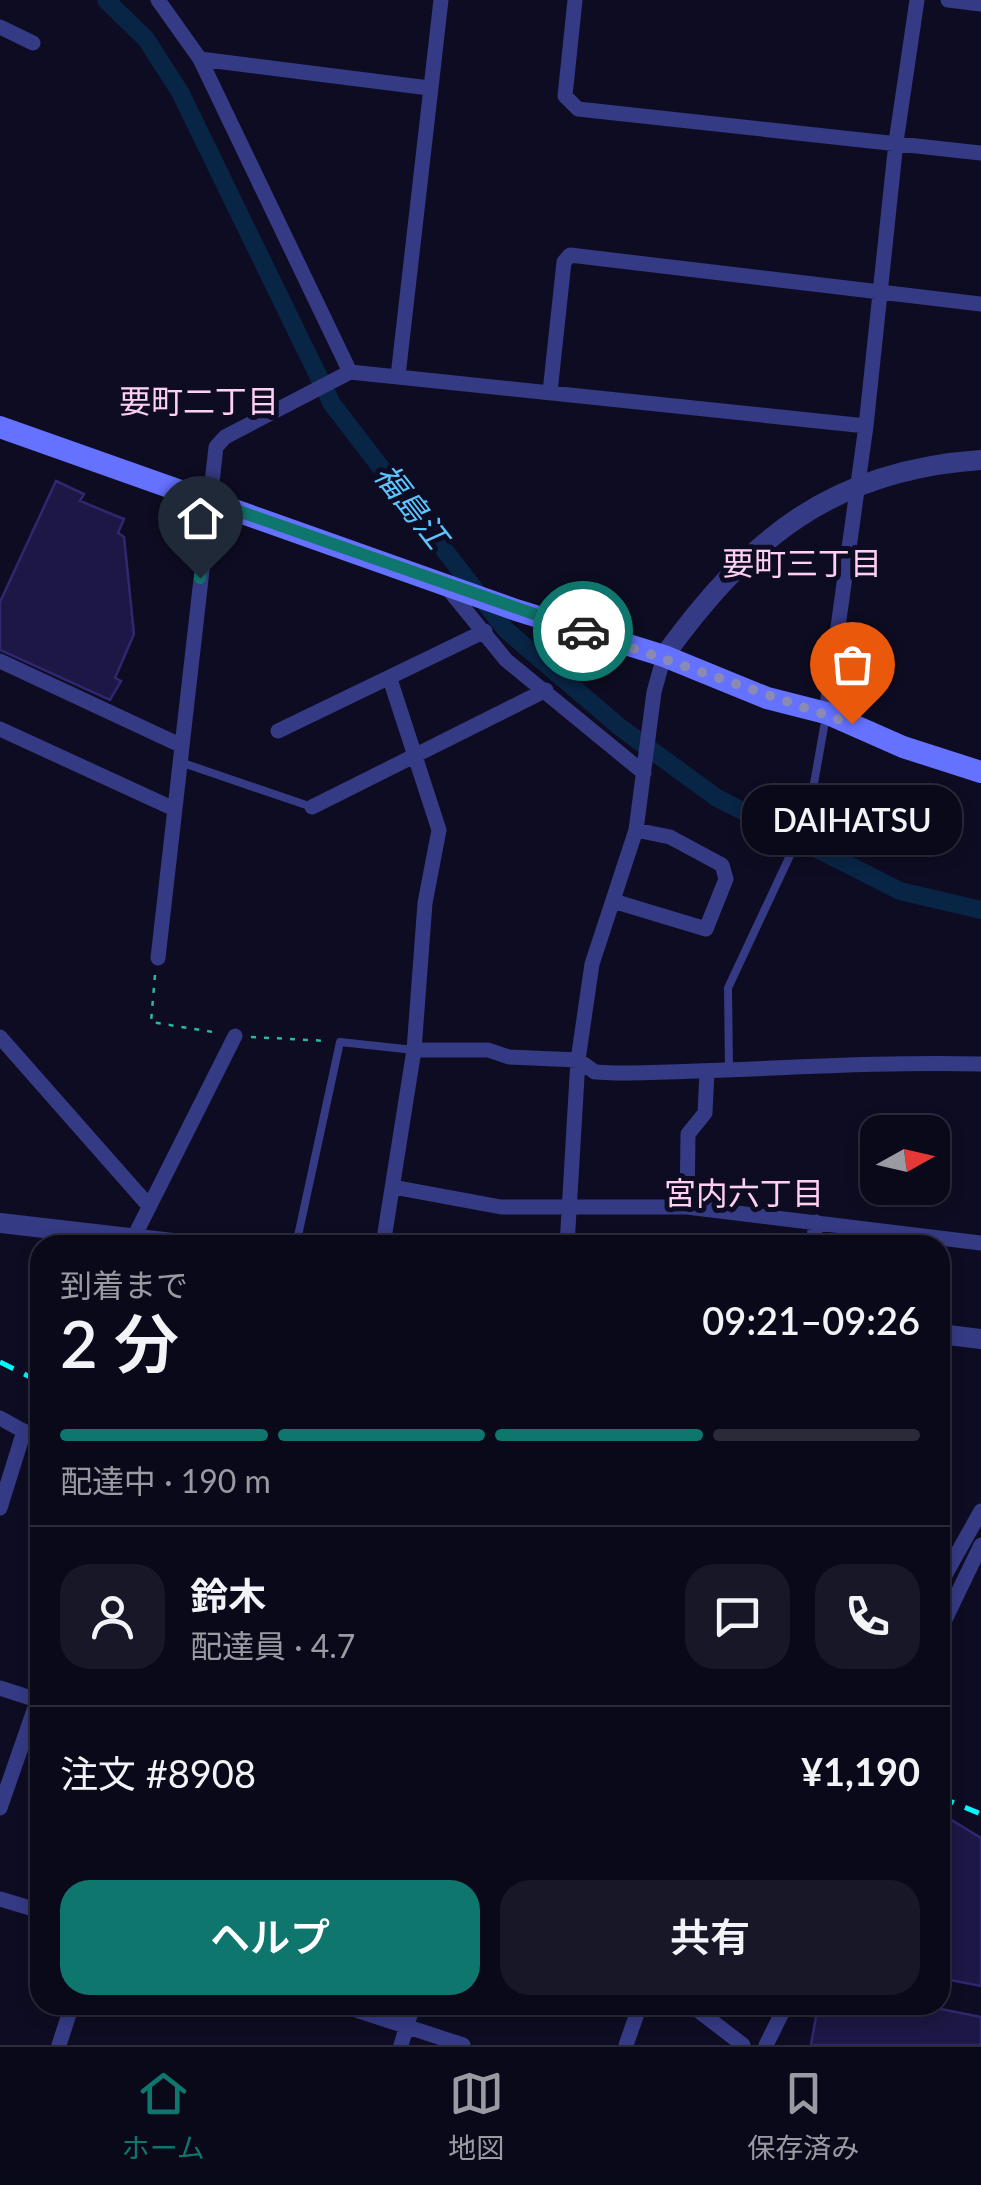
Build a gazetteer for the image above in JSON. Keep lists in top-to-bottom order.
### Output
{
  "districts": ["要町二丁目", "要町三丁目", "宮内六丁目"],
  "water": ["福島江"],
  "places": ["DAIHATSU"],
  "north": "right",
  "page": {
    "bubble": "DAIHATSU",
    "heading": ["2 分", "到着まで", "09:21–09:26"],
    "panel": [
      "鈴木",
      "配達員 · 4.7",
      "注文 #8908",
      "¥1,190"
    ],
    "bar": "配達中 · 190 m",
    "buttons": ["ヘルプ", "共有"],
    "tabs": ["ホーム", "地図", "保存済み"]
  }
}
